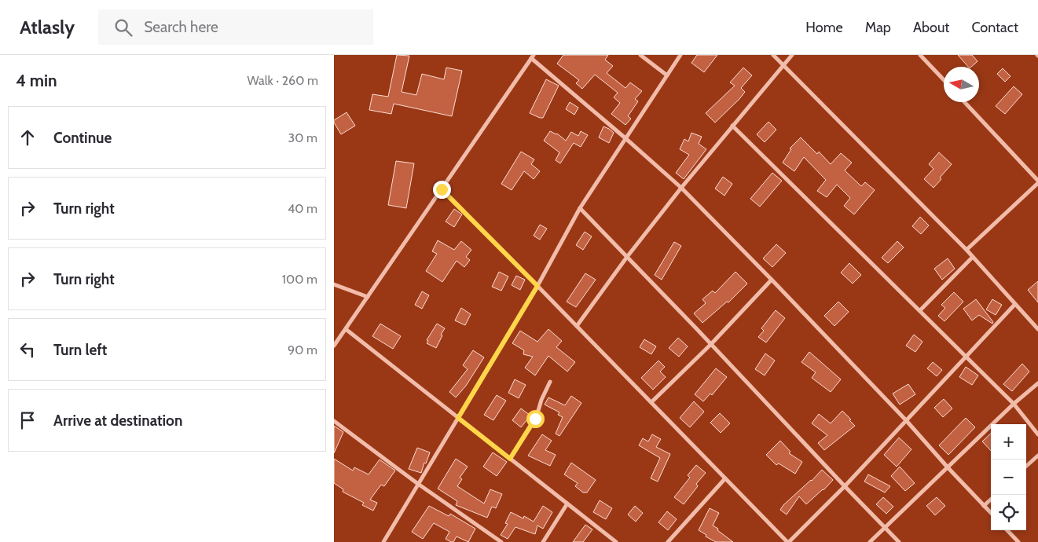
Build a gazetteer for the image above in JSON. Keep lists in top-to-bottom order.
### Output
{
  "north": "left",
  "page": {
    "header": "Atlasly",
    "search": "Search here",
    "nav": [
      "Home",
      "Map",
      "About",
      "Contact"
    ],
    "heading": ["4 min", "Walk · 260 m"],
    "list": [
      ["Continue", "30 m"],
      ["Turn right", "40 m"],
      ["Turn right", "100 m"],
      ["Turn left", "90 m"],
      "Arrive at destination"
    ],
    "map_buttons": ["+", "−"]
  }
}
